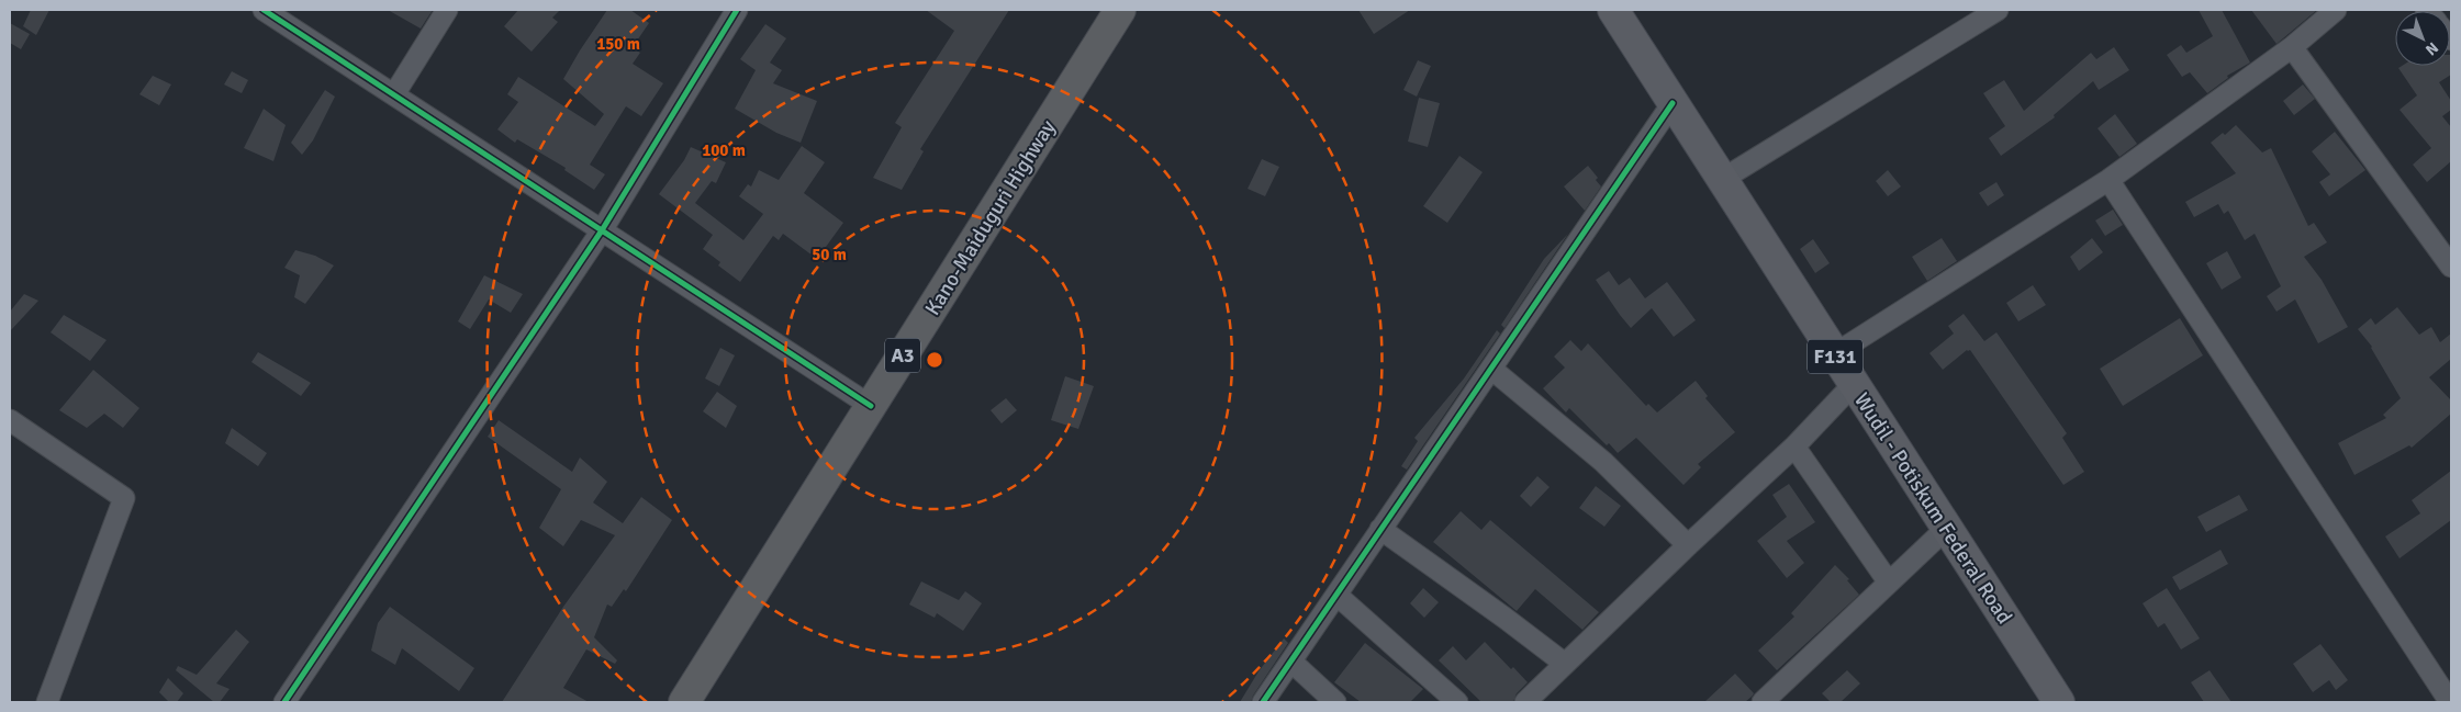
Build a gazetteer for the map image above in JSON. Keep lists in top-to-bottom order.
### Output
{
  "streets": {
    "highway": ["Kano-Maiduguri Highway", "A3"],
    "main road": ["F131", "Wudil - Potiskum Federal Road"]
  },
  "north": "bottom right",
  "rings": ["150 m", "100 m", "50 m"]
}
